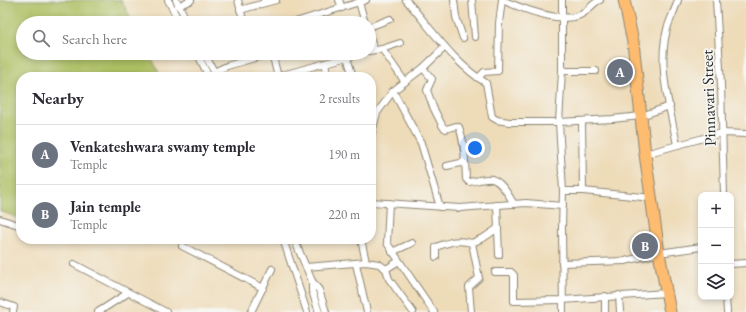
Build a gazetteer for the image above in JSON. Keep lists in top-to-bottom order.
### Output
{
  "streets": {
    "street": ["Pinnavari Street"]
  },
  "page": {
    "search": "Search here",
    "pins": ["A", "B"],
    "heading": ["Nearby", "2 results"],
    "list": [
      {
        "mark": "A",
        "name": "Venkateshwara swamy temple",
        "note": "Temple",
        "value": "190 m"
      },
      {
        "mark": "B",
        "name": "Jain temple",
        "note": "Temple",
        "value": "220 m"
      }
    ],
    "map_buttons": ["+", "−"]
  }
}
